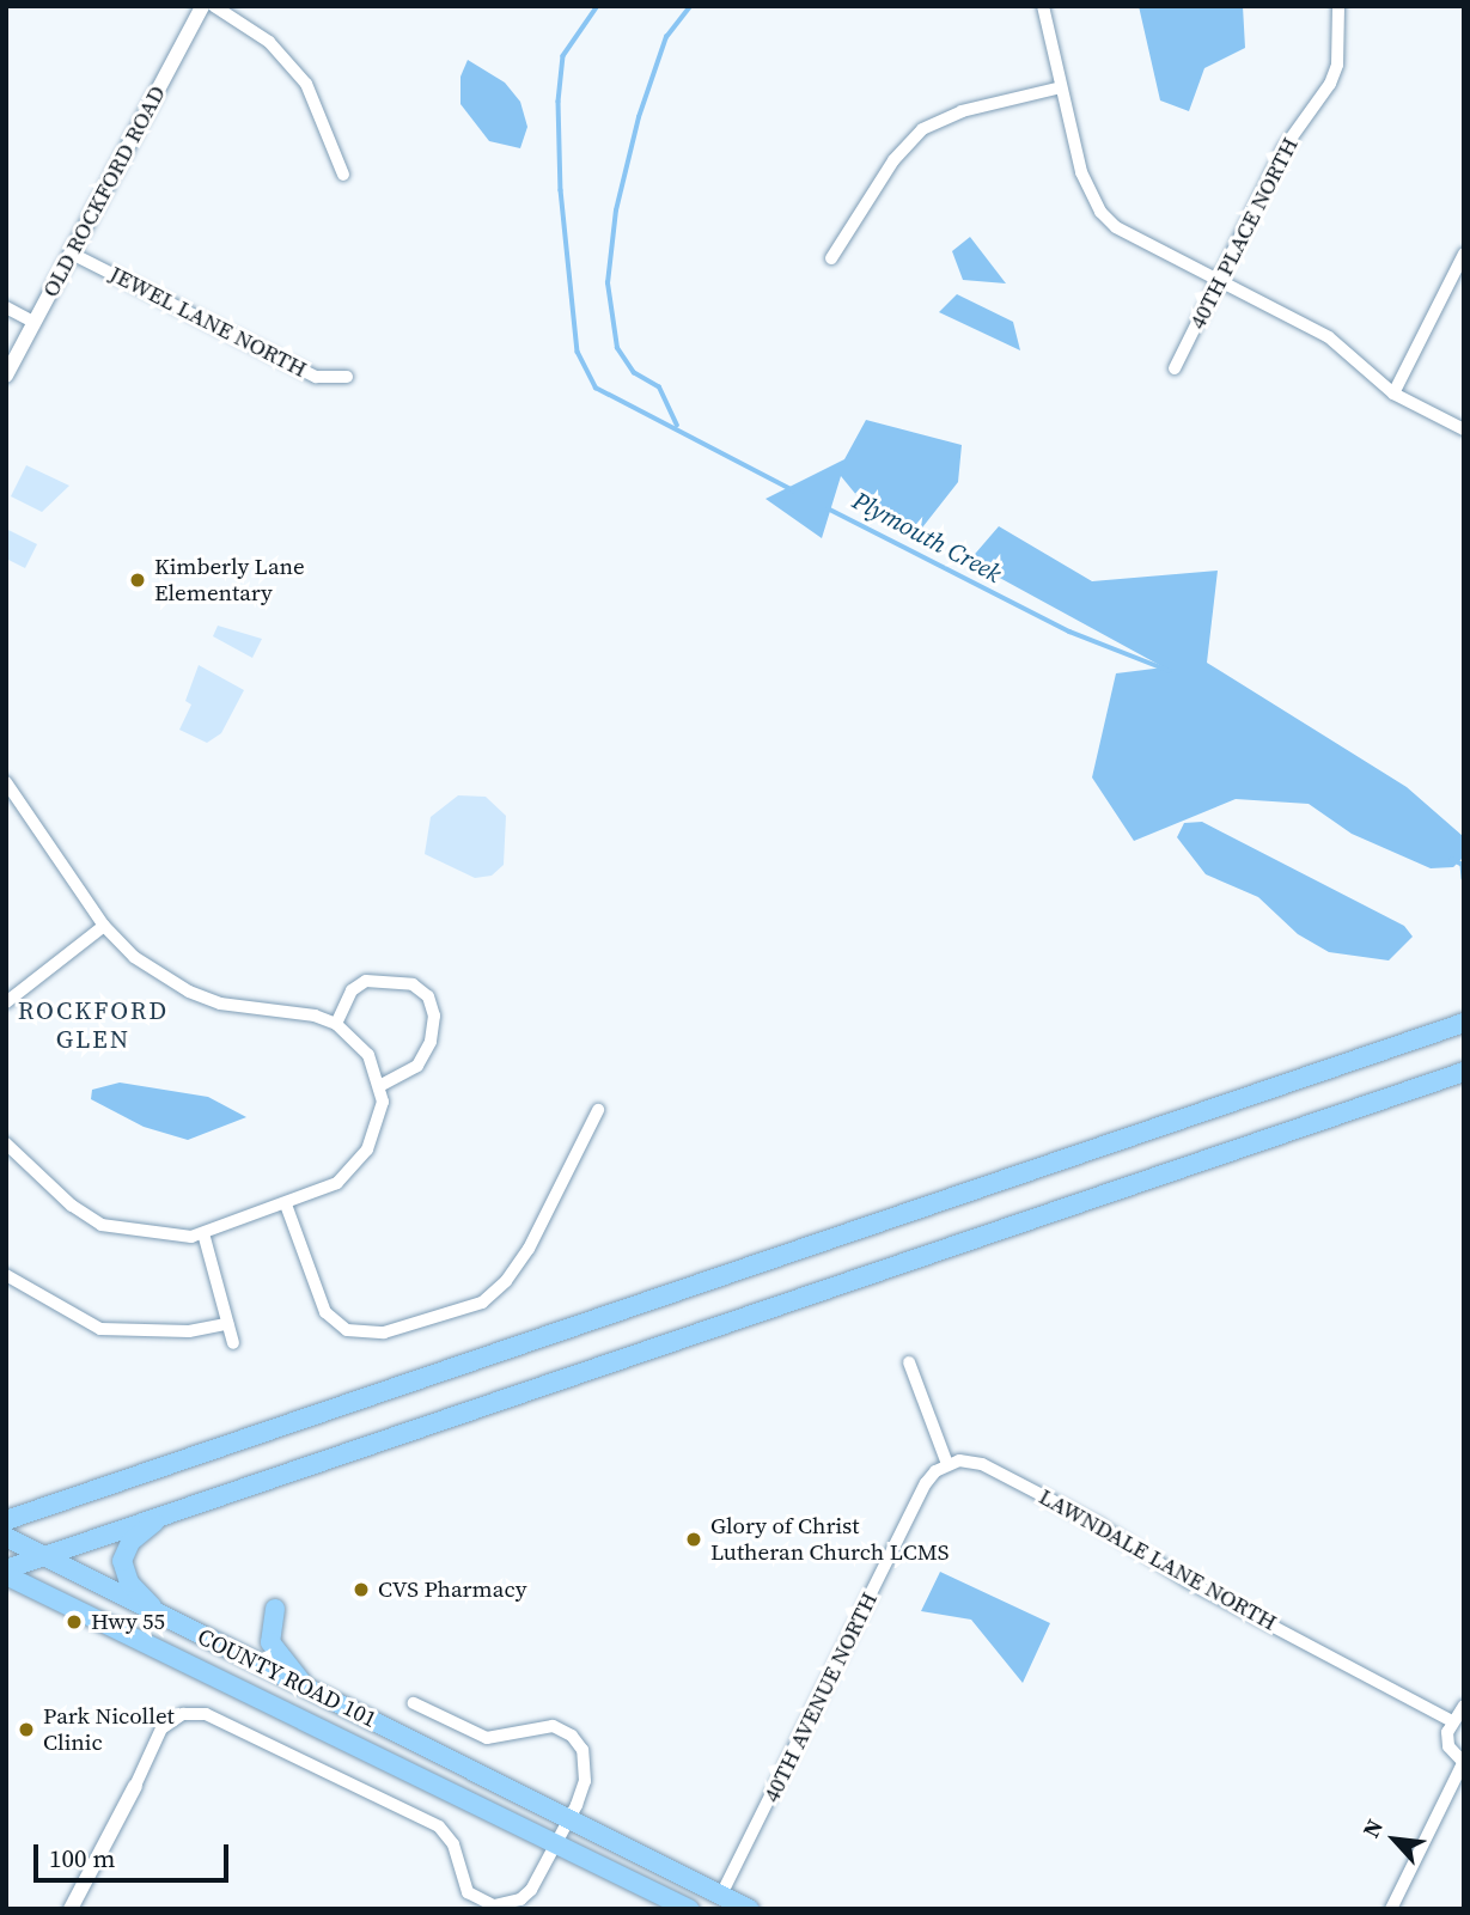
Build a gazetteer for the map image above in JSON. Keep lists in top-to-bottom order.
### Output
{
  "streets": {
    "main road": ["COUNTY ROAD 101"],
    "street": [
      "OLD ROCKFORD ROAD",
      "40TH PLACE NORTH",
      "JEWEL LANE NORTH",
      "LAWNDALE LANE NORTH",
      "40TH AVENUE NORTH"
    ]
  },
  "crossings": [
    ["OLD ROCKFORD ROAD", "JEWEL LANE NORTH"],
    ["LAWNDALE LANE NORTH", "40TH AVENUE NORTH"],
    ["COUNTY ROAD 101", "40TH AVENUE NORTH"]
  ],
  "districts": ["ROCKFORD GLEN"],
  "water": ["Plymouth Creek"],
  "places": [
    "Kimberly Lane Elementary",
    "Glory of Christ Lutheran Church LCMS",
    "CVS Pharmacy",
    "Hwy 55",
    "Park Nicollet Clinic"
  ],
  "scale_bar": "100 m",
  "north": "top left"
}
